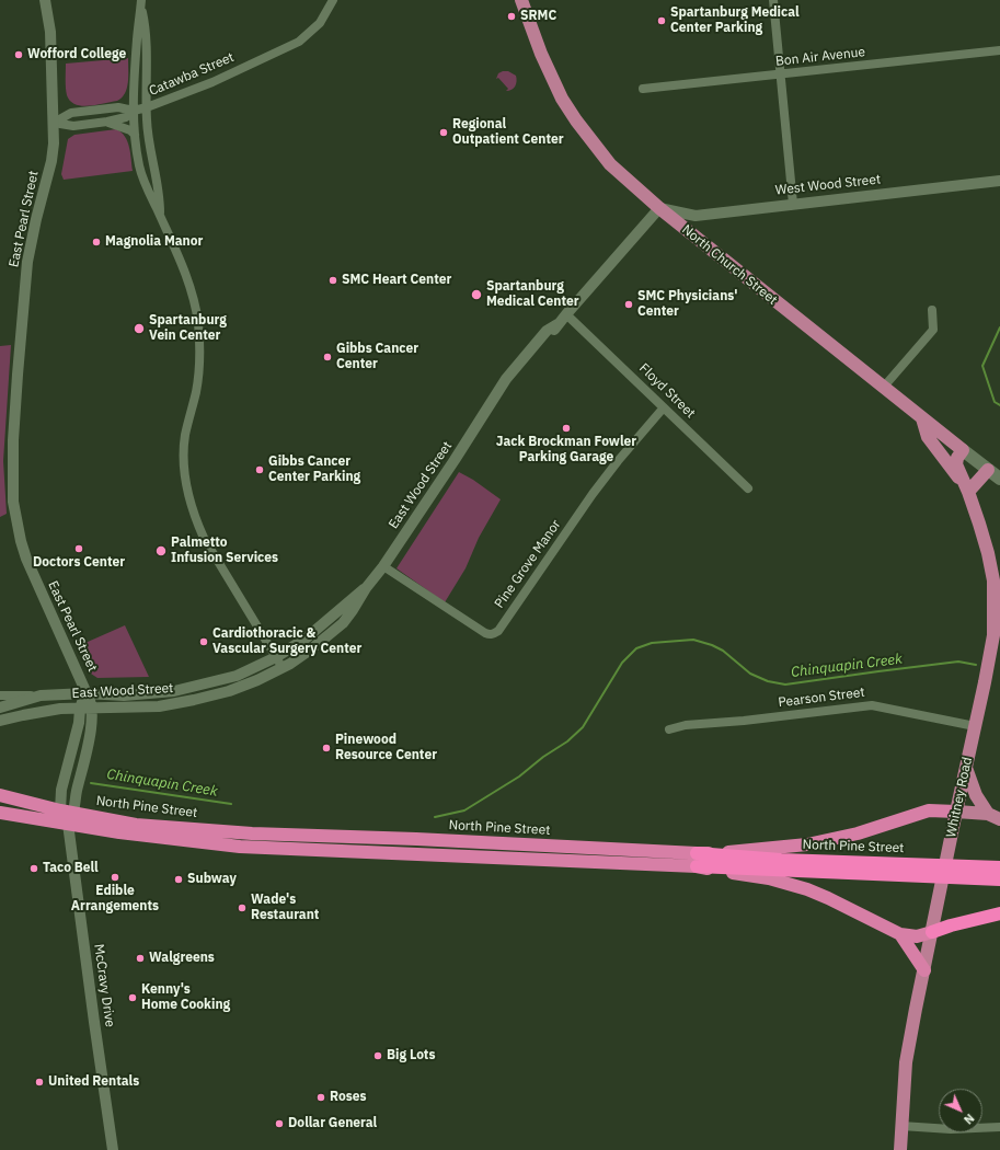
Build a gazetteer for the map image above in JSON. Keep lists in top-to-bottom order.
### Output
{
  "streets": {
    "highway": ["North Pine Street"],
    "main road": ["North Church Street", "Whitney Road"],
    "street": [
      "Bon Air Avenue",
      "Catawba Street",
      "West Wood Street",
      "East Pearl Street",
      "Floyd Street",
      "East Wood Street",
      "Pine Grove Manor",
      "Pearson Street",
      "McCravy Drive"
    ]
  },
  "crossings": [
    ["Catawba Street", "East Pearl Street"],
    ["West Wood Street", "North Church Street"],
    ["West Wood Street", "East Wood Street"],
    ["East Pearl Street", "East Wood Street"],
    ["East Pearl Street", "North Pine Street"],
    ["East Pearl Street", "McCravy Drive"],
    ["North Church Street", "East Wood Street"],
    ["North Church Street", "Whitney Road"],
    ["Floyd Street", "East Wood Street"],
    ["Floyd Street", "Pine Grove Manor"],
    ["East Wood Street", "Pine Grove Manor"],
    ["Pearson Street", "Whitney Road"],
    ["North Pine Street", "McCravy Drive"]
  ],
  "water": ["Chinquapin Creek"],
  "places": [
    "SRMC",
    "Spartanburg Medical Center Parking",
    "Wofford College",
    "Regional Outpatient Center",
    "Magnolia Manor",
    "SMC Heart Center",
    "Spartanburg Medical Center",
    "SMC Physicians' Center",
    "Spartanburg Vein Center",
    "Gibbs Cancer Center",
    "Jack Brockman Fowler Parking Garage",
    "Gibbs Cancer Center Parking",
    "Doctors Center",
    "Palmetto Infusion Services",
    "Cardiothoracic & Vascular Surgery Center",
    "Pinewood Resource Center",
    "Taco Bell",
    "Edible Arrangements",
    "Subway",
    "Wade's Restaurant",
    "Walgreens",
    "Kenny's Home Cooking",
    "Big Lots",
    "United Rentals",
    "Roses",
    "Dollar General"
  ],
  "north": "bottom right"
}
